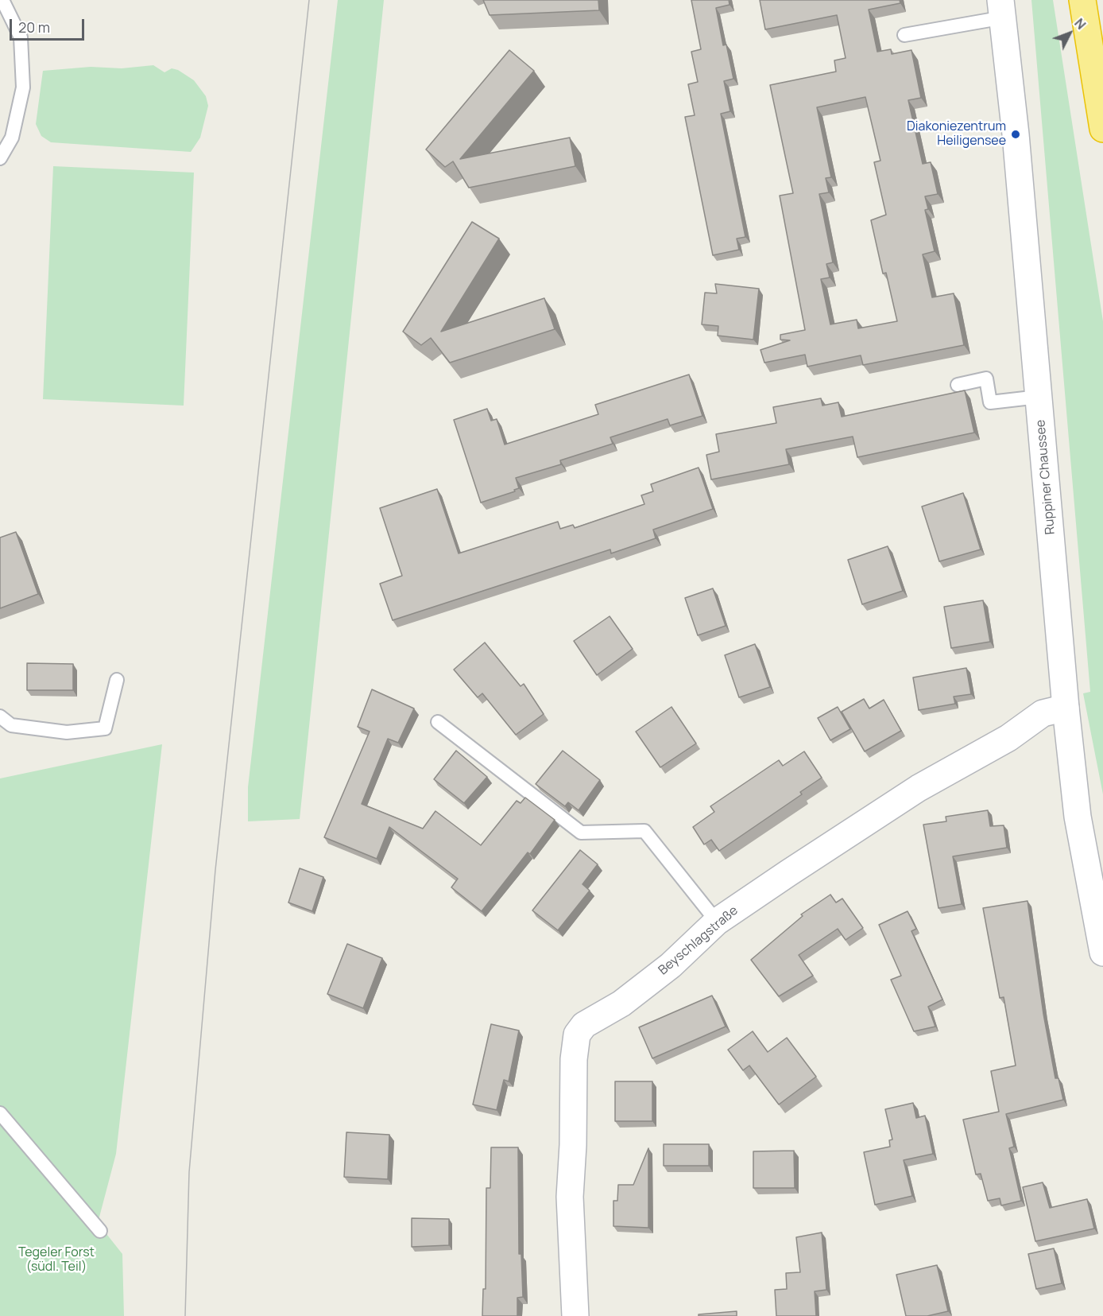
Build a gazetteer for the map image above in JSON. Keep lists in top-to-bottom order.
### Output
{
  "streets": {
    "street": ["Ruppiner Chaussee", "Beyschlagstraße"]
  },
  "crossings": [
    ["Ruppiner Chaussee", "Beyschlagstraße"]
  ],
  "parks": ["Tegeler Forst (südl. Teil)"],
  "places": ["Diakoniezentrum Heiligensee"],
  "scale_bar": "20 m",
  "north": "top right"
}
